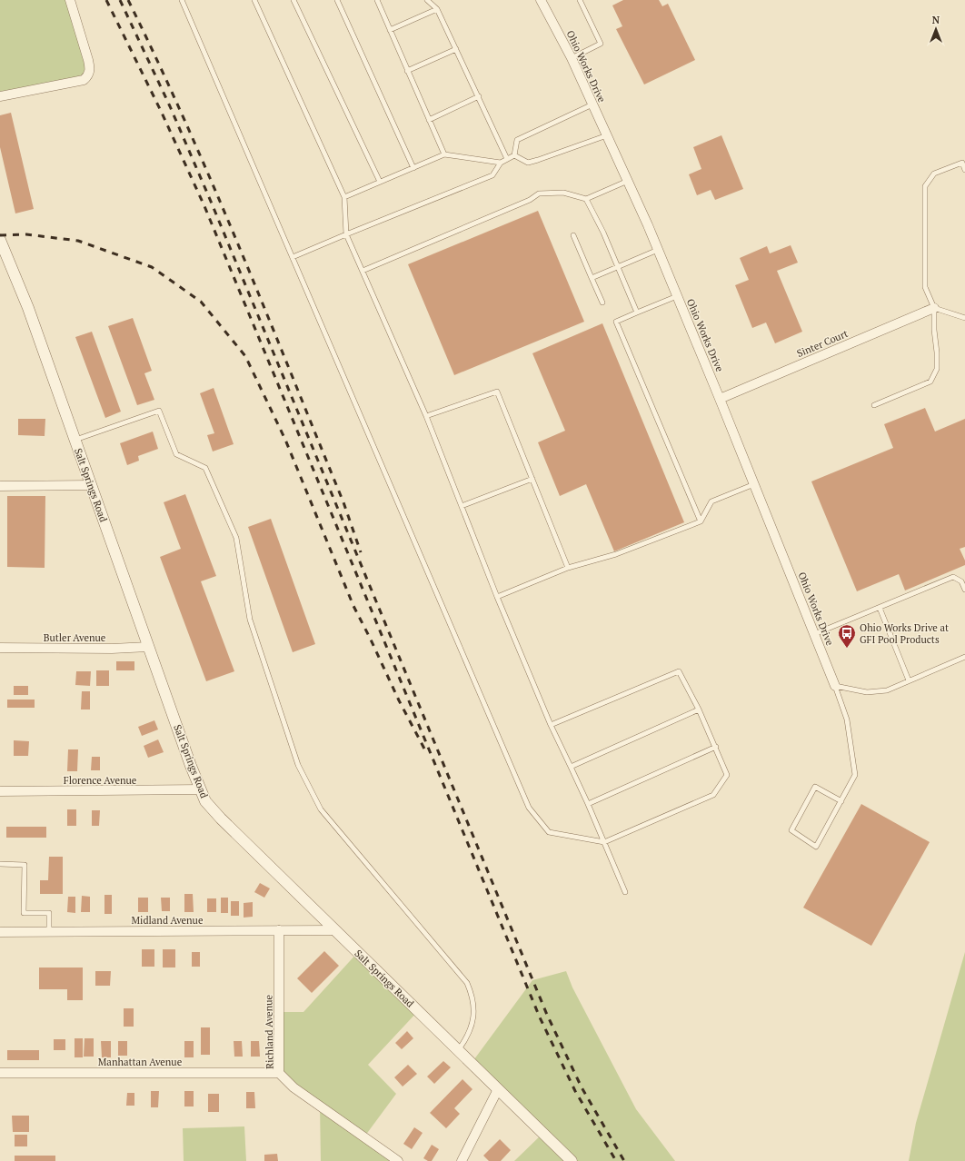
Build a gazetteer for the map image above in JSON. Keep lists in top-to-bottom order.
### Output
{
  "streets": {
    "street": [
      "Ohio Works Drive",
      "Sinter Court",
      "Salt Springs Road",
      "Butler Avenue",
      "Florence Avenue",
      "Midland Avenue",
      "Richland Avenue",
      "Manhattan Avenue"
    ]
  },
  "crossings": [
    ["Ohio Works Drive", "Sinter Court"],
    ["Salt Springs Road", "Butler Avenue"],
    ["Salt Springs Road", "Florence Avenue"],
    ["Salt Springs Road", "Midland Avenue"],
    ["Midland Avenue", "Richland Avenue"],
    ["Richland Avenue", "Manhattan Avenue"]
  ],
  "places": {
    "bus stop": ["Ohio Works Drive at GFI Pool Products"]
  },
  "north": "top"
}
